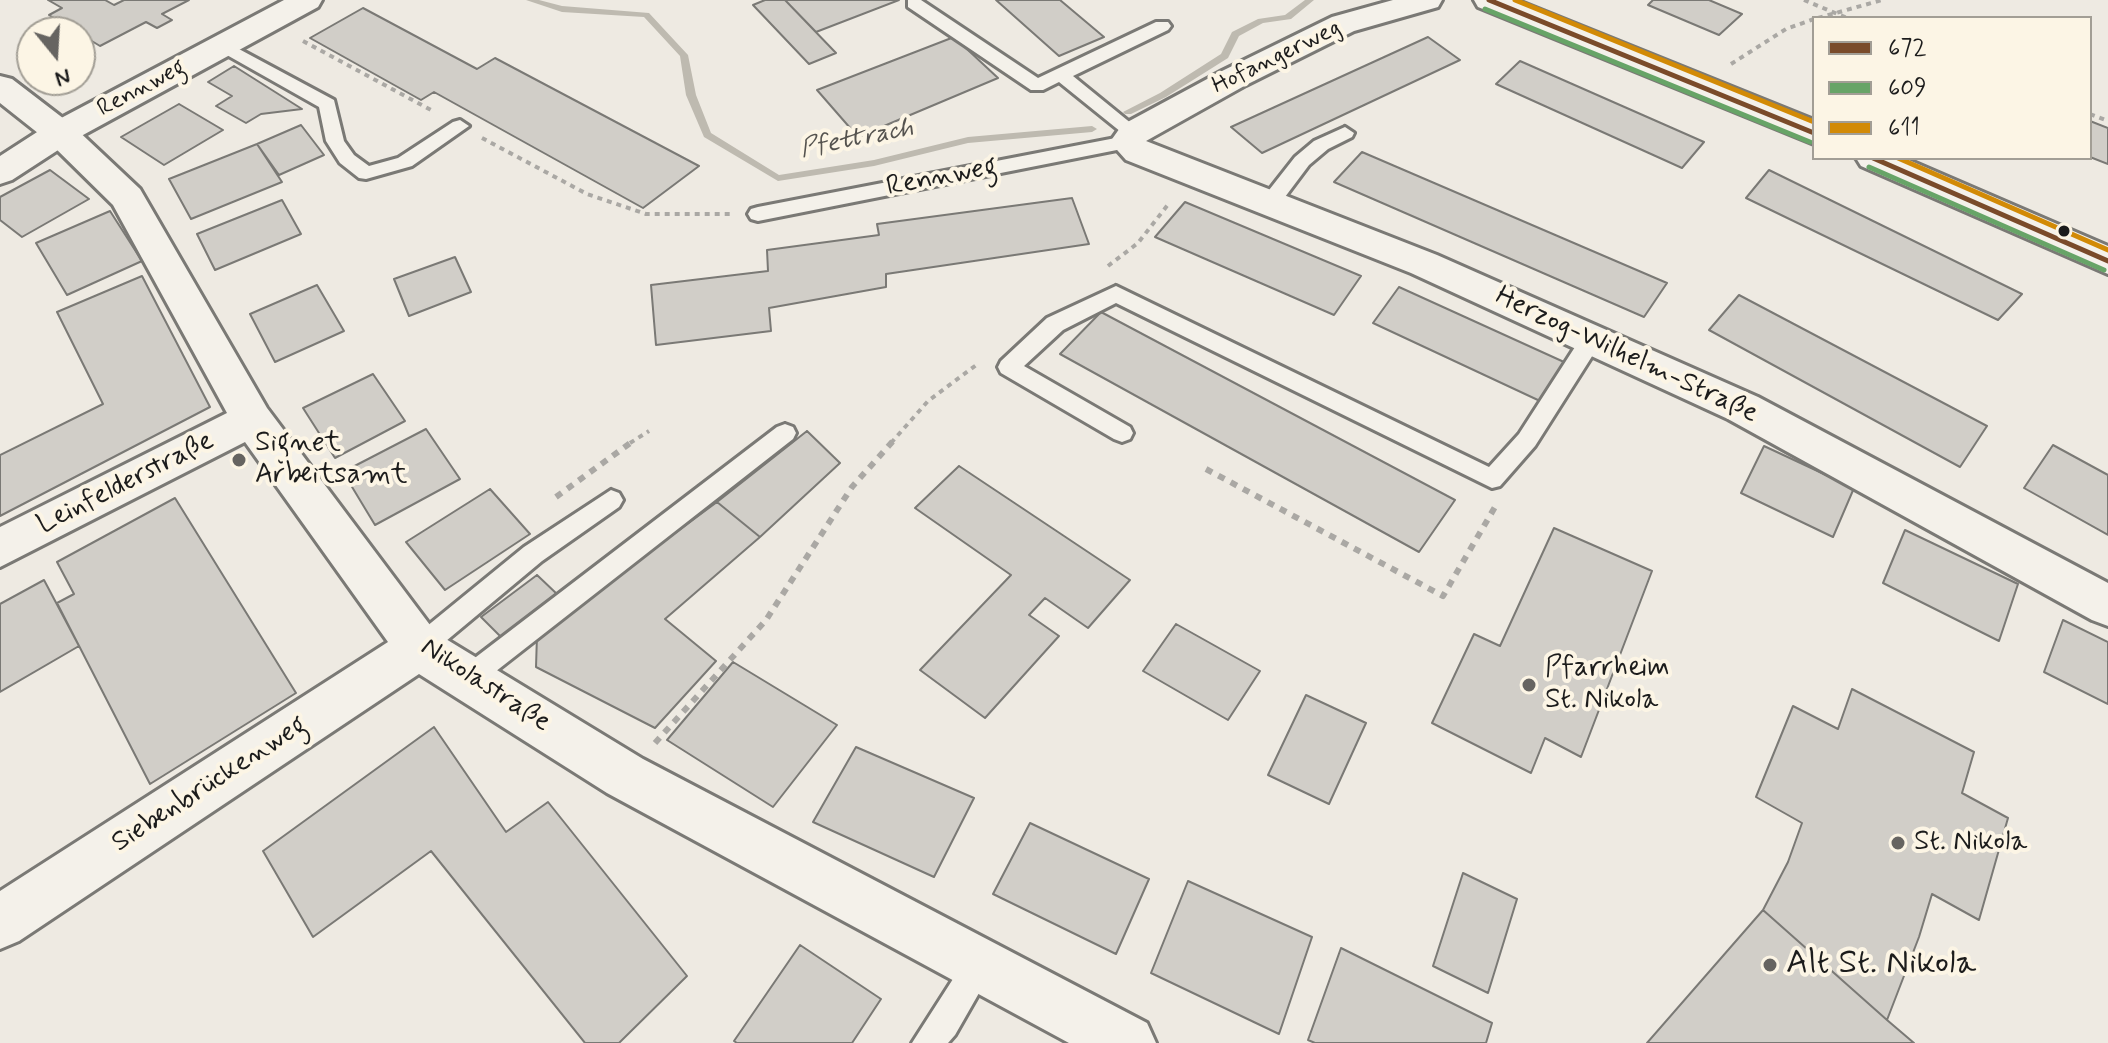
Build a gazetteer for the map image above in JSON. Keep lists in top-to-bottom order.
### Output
{
  "streets": {
    "street": [
      "Hofangerweg",
      "Rennweg",
      "Herzog-Wilhelm-Straße",
      "Leinfelderstraße",
      "Nikolastraße",
      "Siebenbrückenweg"
    ]
  },
  "crossings": [
    ["Hofangerweg", "Rennweg"],
    ["Hofangerweg", "Herzog-Wilhelm-Straße"],
    ["Rennweg", "Herzog-Wilhelm-Straße"],
    ["Rennweg", "Nikolastraße"],
    ["Leinfelderstraße", "Nikolastraße"],
    ["Nikolastraße", "Siebenbrückenweg"]
  ],
  "water": ["Pfettrach"],
  "places": [
    "Signet Arbeitsamt",
    "Pfarrheim St. Nikola",
    "St. Nikola",
    "Alt St. Nikola"
  ],
  "lines": ["transit line 672", "transit line 611", "transit line 609"],
  "legend": ["672", "609", "611"],
  "north": "bottom"
}
